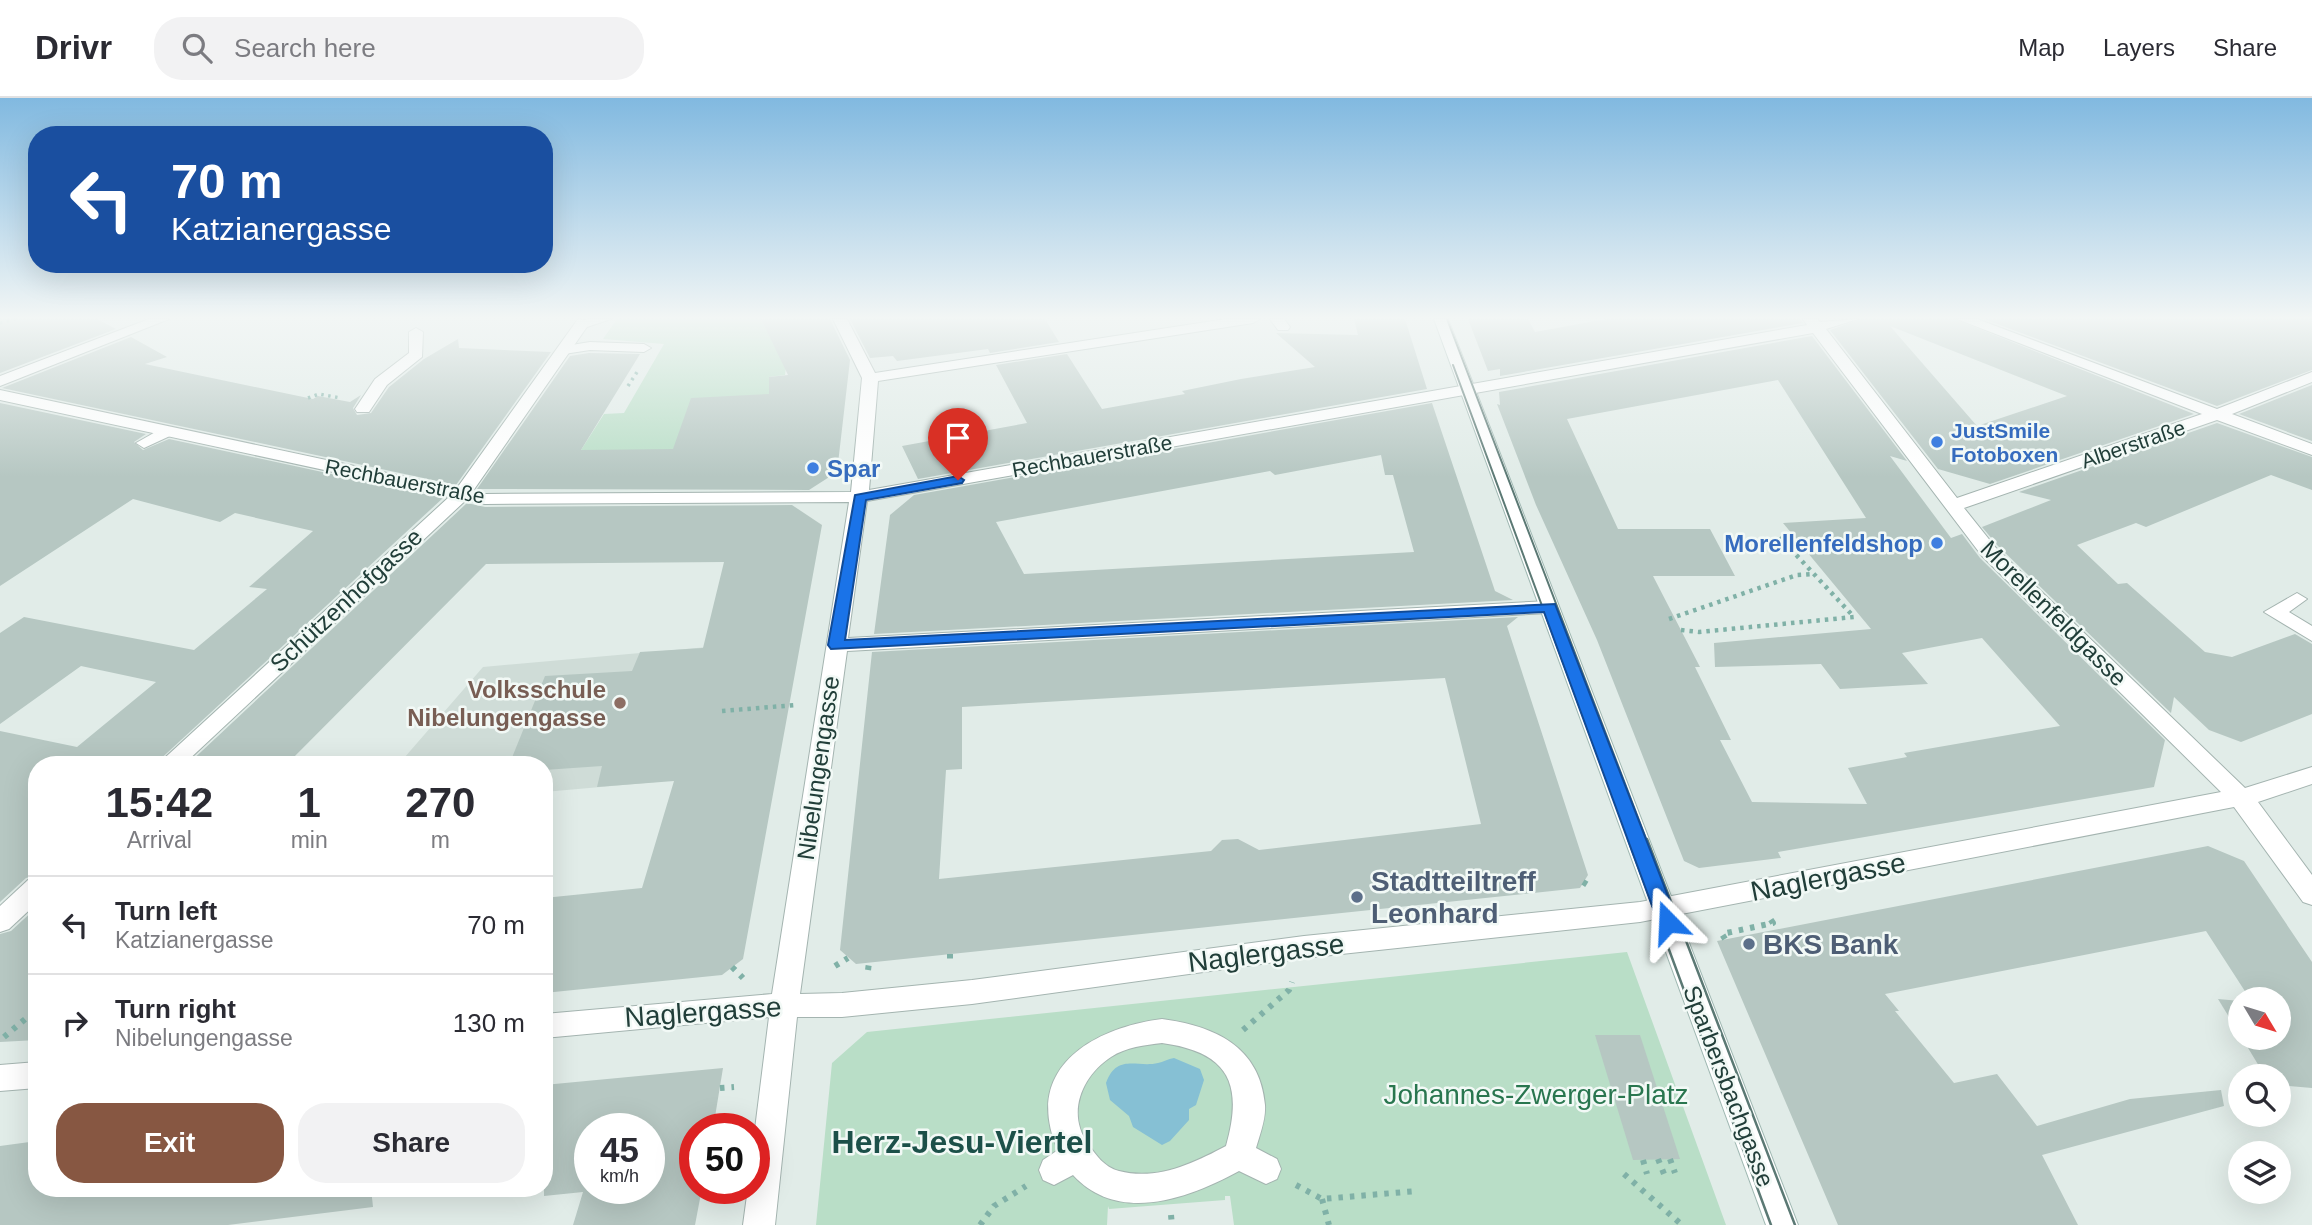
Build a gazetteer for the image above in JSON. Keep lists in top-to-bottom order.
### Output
{
  "streets": {
    "street": [
      "Alberstraße",
      "Rechbauerstraße",
      "Schützenhofgasse",
      "Morellenfeldgasse",
      "Nibelungengasse",
      "Naglergasse",
      "Sparbersbachgasse"
    ]
  },
  "crossings": [
    ["Alberstraße", "Morellenfeldgasse"],
    ["Rechbauerstraße", "Schützenhofgasse"],
    ["Rechbauerstraße", "Nibelungengasse"],
    ["Rechbauerstraße", "Sparbersbachgasse"],
    ["Morellenfeldgasse", "Naglergasse"],
    ["Nibelungengasse", "Naglergasse"],
    ["Naglergasse", "Sparbersbachgasse"]
  ],
  "districts": ["Herz-Jesu-Viertel"],
  "parks": ["Johannes-Zwerger-Platz"],
  "places": [
    "JustSmile Fotoboxen",
    "Spar",
    "Morellenfeldshop",
    "Volksschule Nibelungengasse",
    "Stadtteiltreff Leonhard",
    "BKS Bank"
  ],
  "north": "bottom right",
  "page": {
    "header": "Drivr",
    "search": "Search here",
    "nav": ["Map", "Layers", "Share"],
    "turn": ["70 m", "Katzianergasse"],
    "eta": [
      "15:42",
      "Arrival",
      "1",
      "min",
      "270",
      "m"
    ],
    "list": [
      {
        "name": "Turn left",
        "note": "Katzianergasse",
        "value": "70 m"
      },
      {
        "name": "Turn right",
        "note": "Nibelungengasse",
        "value": "130 m"
      }
    ],
    "buttons": ["Exit", "Share"],
    "speed": "45 km/h",
    "limit": "50"
  }
}
